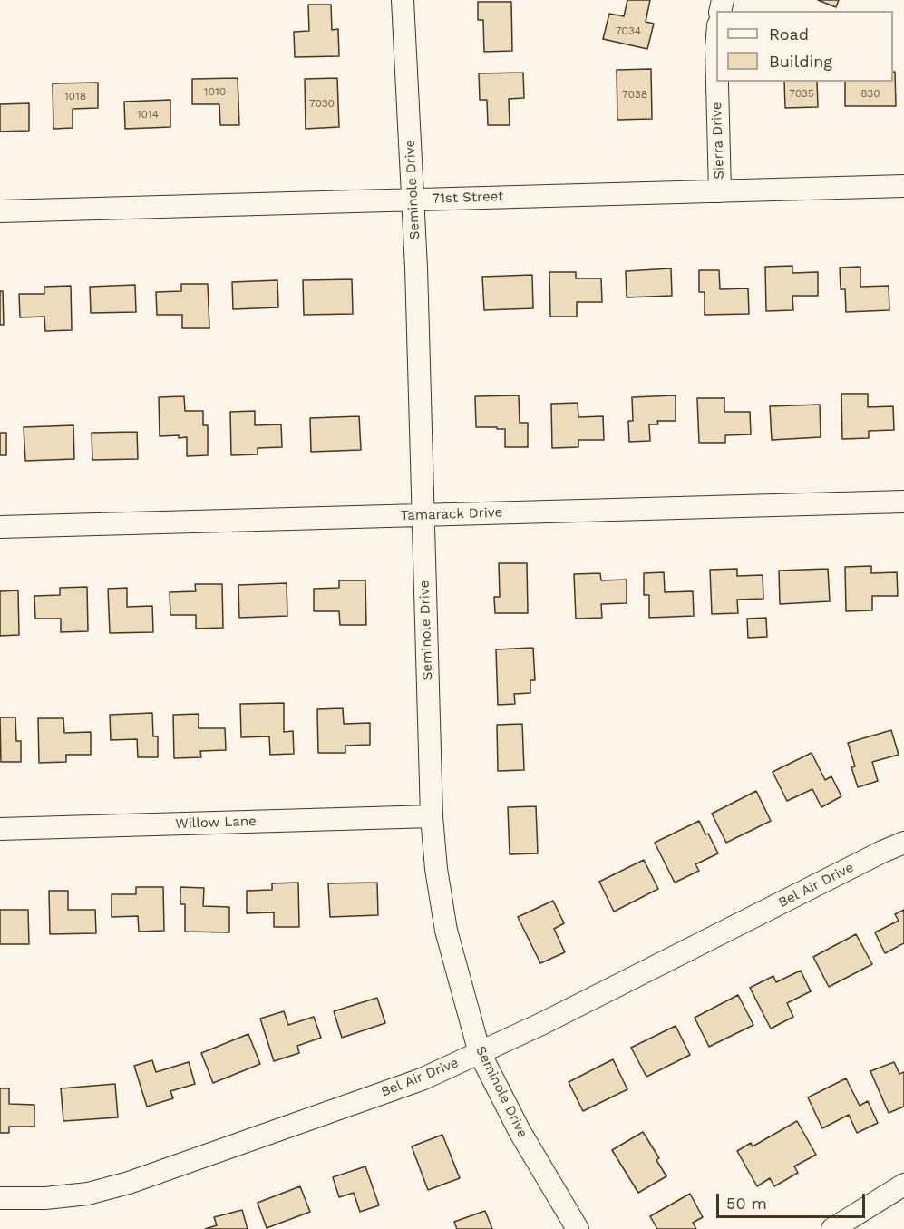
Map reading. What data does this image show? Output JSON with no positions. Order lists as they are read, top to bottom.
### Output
{
  "streets": {
    "street": [
      "Sierra Drive",
      "Seminole Drive",
      "71st Street",
      "Tamarack Drive",
      "Willow Lane",
      "Bel Air Drive"
    ]
  },
  "crossings": [
    ["Sierra Drive", "71st Street"],
    ["Seminole Drive", "71st Street"],
    ["Seminole Drive", "Tamarack Drive"],
    ["Seminole Drive", "Willow Lane"],
    ["Seminole Drive", "Bel Air Drive"]
  ],
  "house_numbers": [
    "7034",
    "1010",
    "7035",
    "830",
    "7038",
    "1018",
    "7030",
    "1014"
  ],
  "legend": ["Road", "Building"],
  "scale_bar": "50 m"
}
